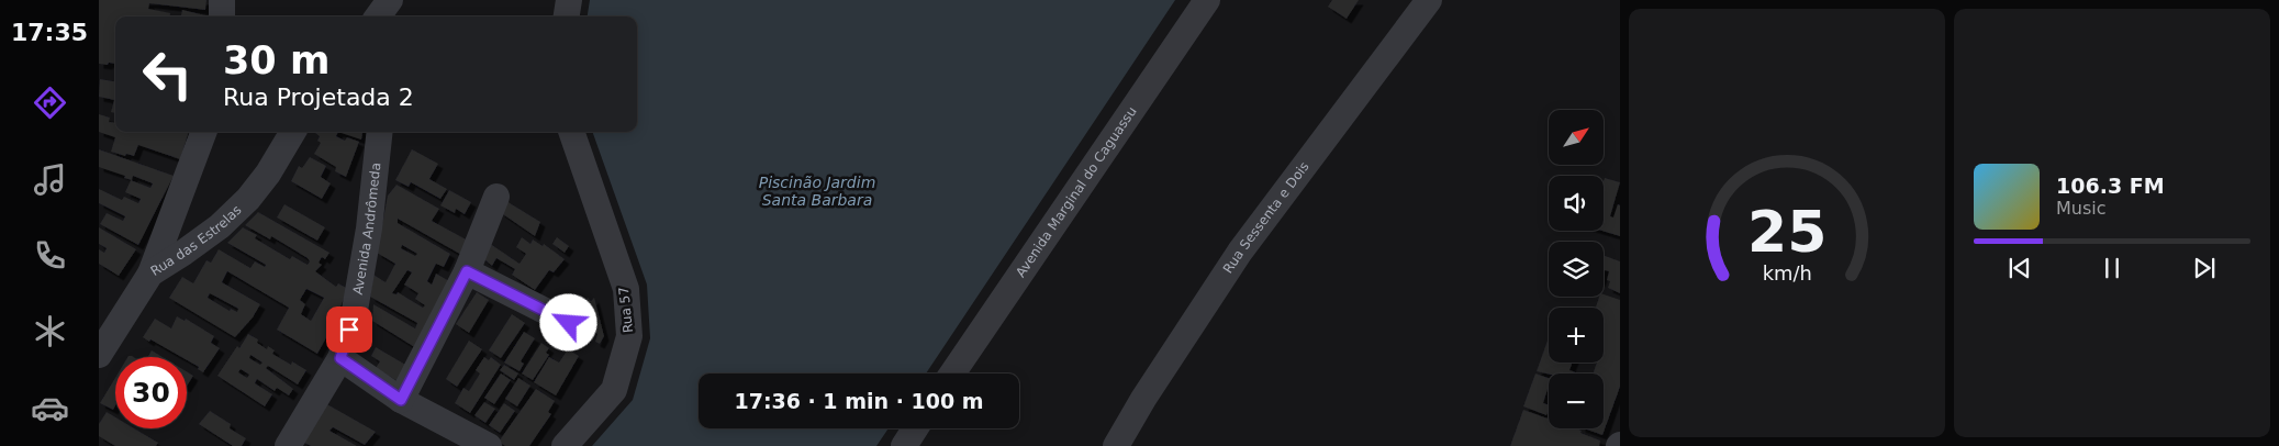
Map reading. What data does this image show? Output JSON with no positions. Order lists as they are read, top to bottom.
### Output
{
  "streets": {
    "street": [
      "Avenida Marginal do Caguassu",
      "Rua Sessenta e Dois",
      "Avenida Andrômeda",
      "Rua das Estrelas",
      "Rua 57"
    ]
  },
  "water": ["Piscinão Jardim Santa Barbara"],
  "north": "top right",
  "page": {
    "tabs": "17:35",
    "turn": ["30 m", "Rua Projetada 2"],
    "map_buttons": ["+", "−"],
    "song": ["106.3 FM", "Music"],
    "limit": "30",
    "trip": "17:36 · 1 min · 100 m",
    "gauge": ["25", "km/h"]
  }
}
